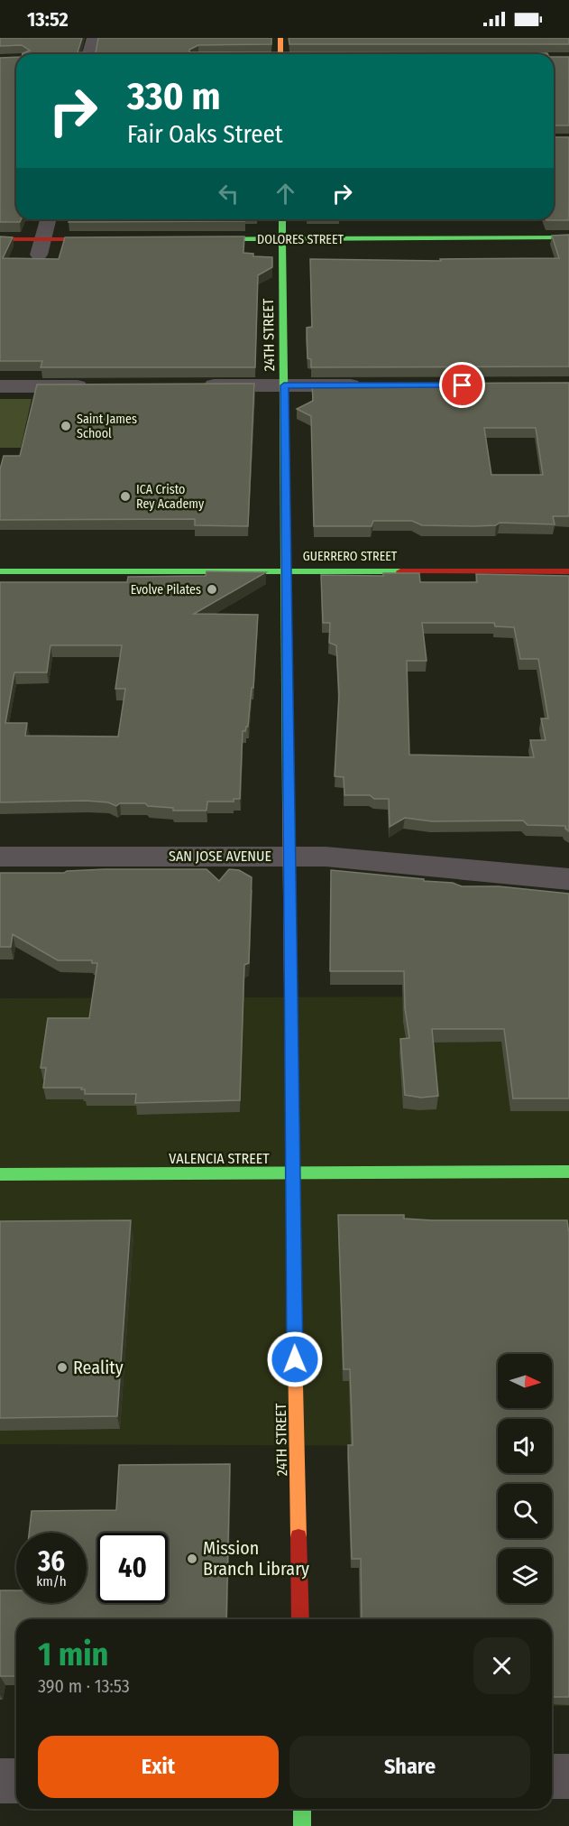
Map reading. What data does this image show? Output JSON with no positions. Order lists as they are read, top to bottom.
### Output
{
  "streets": {
    "street": [
      "DOLORES STREET",
      "24TH STREET",
      "GUERRERO STREET",
      "SAN JOSE AVENUE",
      "VALENCIA STREET"
    ]
  },
  "crossings": [
    ["DOLORES STREET", "24TH STREET"],
    ["24TH STREET", "GUERRERO STREET"],
    ["24TH STREET", "SAN JOSE AVENUE"],
    ["24TH STREET", "VALENCIA STREET"]
  ],
  "places": [
    "Saint James School",
    "ICA Cristo Rey Academy",
    "Evolve Pilates",
    "Reality",
    "Mission Branch Library"
  ],
  "north": "right",
  "page": {
    "status": "13:52",
    "turn": ["330 m", "Fair Oaks Street"],
    "speed": "36 km/h",
    "limit": "40",
    "heading": ["1 min", "390 m · 13:53"],
    "buttons": ["Exit", "Share"]
  }
}
